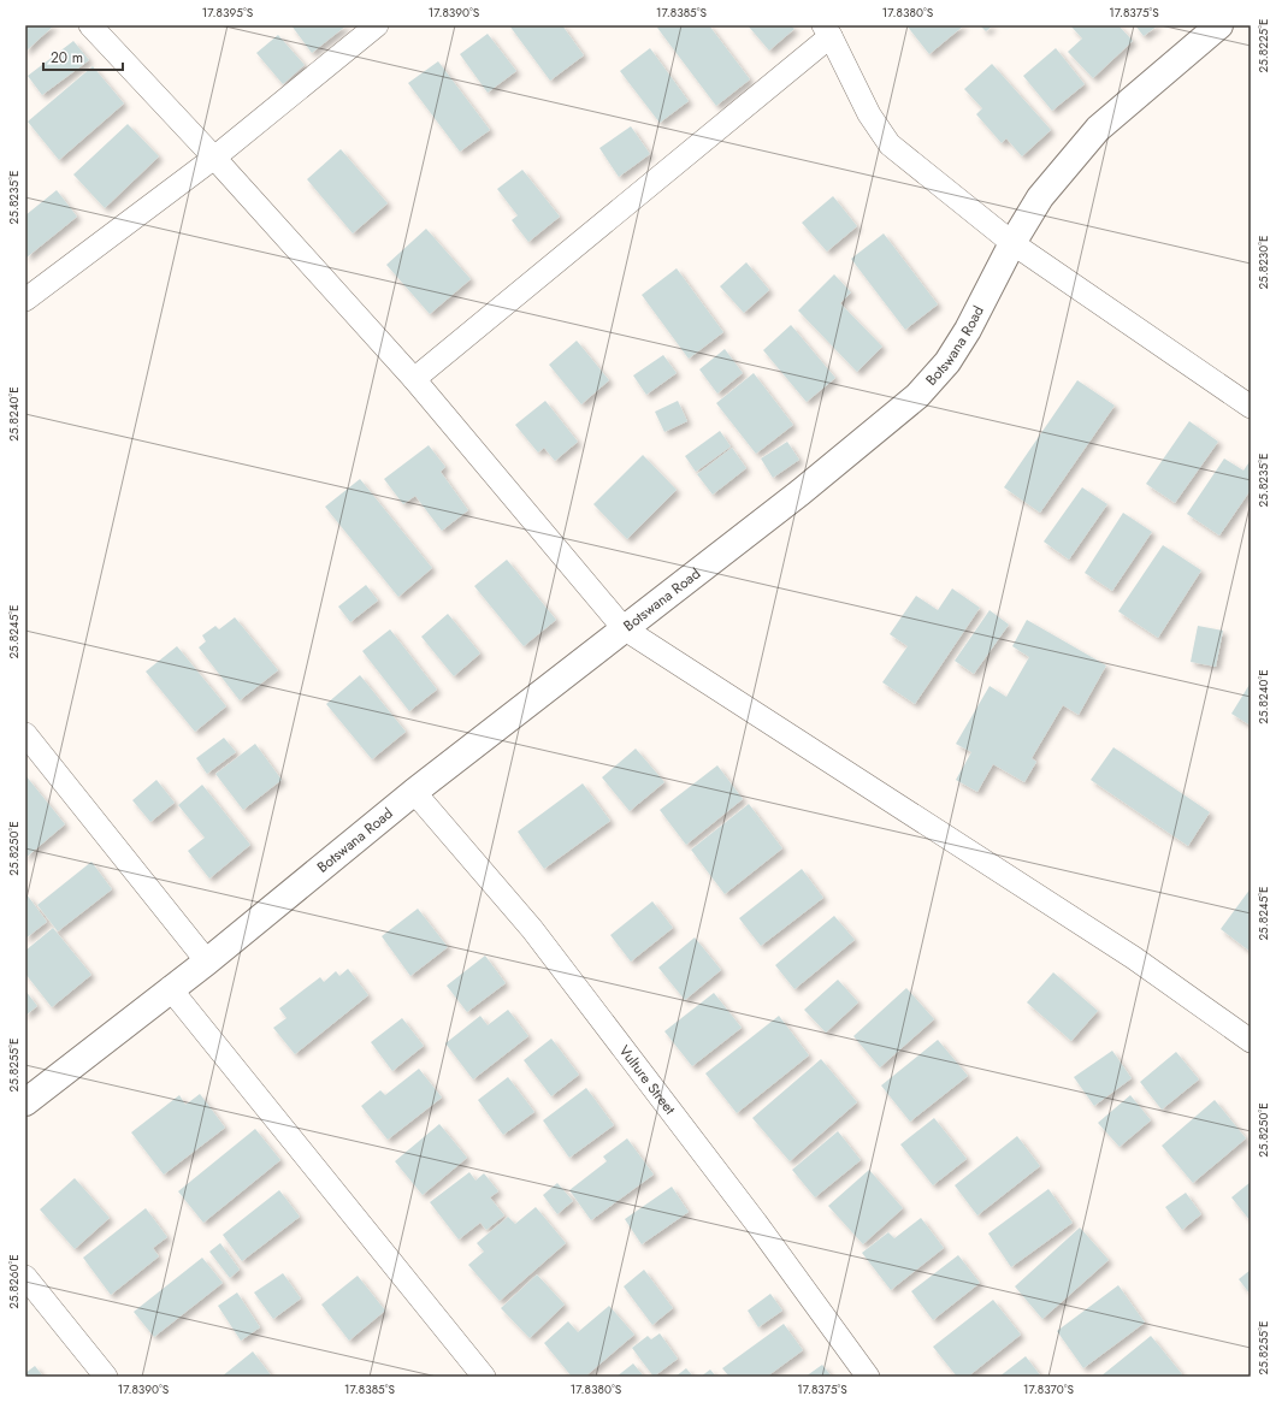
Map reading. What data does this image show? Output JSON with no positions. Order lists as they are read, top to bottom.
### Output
{
  "streets": {
    "street": ["Botswana Road", "Vulture Street"]
  },
  "crossings": [
    ["Botswana Road", "Vulture Street"]
  ],
  "scale_bar": "20 m",
  "coordinates": [
    "17.8395°S",
    "17.8390°S",
    "17.8385°S",
    "17.8380°S",
    "17.8375°S",
    "25.8225°E",
    "25.8235°E",
    "25.8230°E",
    "25.8240°E",
    "25.8245°E",
    "25.8250°E",
    "25.8255°E",
    "25.8260°E",
    "17.8370°S"
  ]
}
